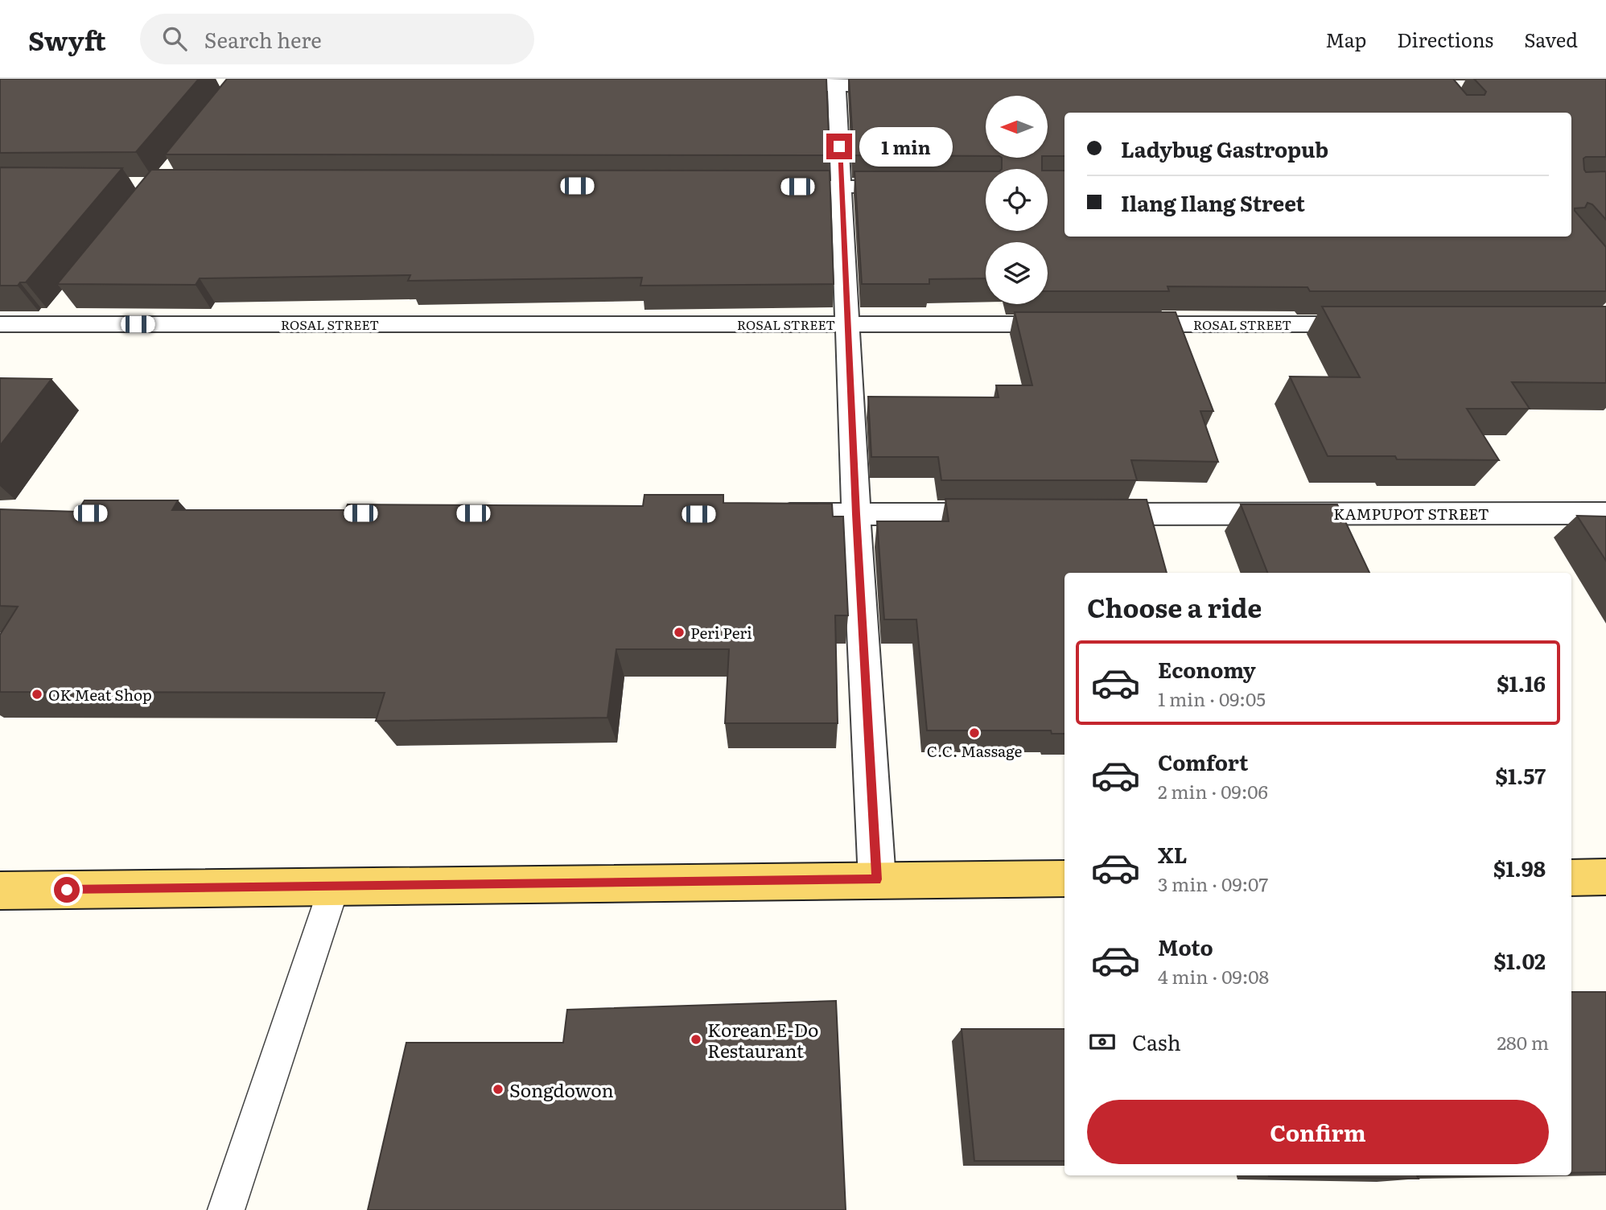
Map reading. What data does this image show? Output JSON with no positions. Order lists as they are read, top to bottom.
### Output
{
  "streets": {
    "street": ["ROSAL STREET", "KAMPUPOT STREET"]
  },
  "places": [
    "Peri Peri",
    "OK Meat Shop",
    "C.C. Massage",
    "Korean E-Do Restaurant",
    "Songdowon"
  ],
  "north": "left",
  "page": {
    "header": "Swyft",
    "search": "Search here",
    "nav": ["Map", "Directions", "Saved"],
    "banner": ["Ladybug Gastropub", "Ilang Ilang Street"],
    "bubble": "1 min",
    "heading": "Choose a ride",
    "list": [
      {
        "name": "Economy",
        "note": "1 min · 09:05",
        "value": "$1.16"
      },
      {
        "name": "Comfort",
        "note": "2 min · 09:06",
        "value": "$1.57"
      },
      {
        "name": "XL",
        "note": "3 min · 09:07",
        "value": "$1.98"
      },
      {
        "name": "Moto",
        "note": "4 min · 09:08",
        "value": "$1.02"
      }
    ],
    "pay": ["Cash", "280 m"],
    "buttons": "Confirm"
  }
}
